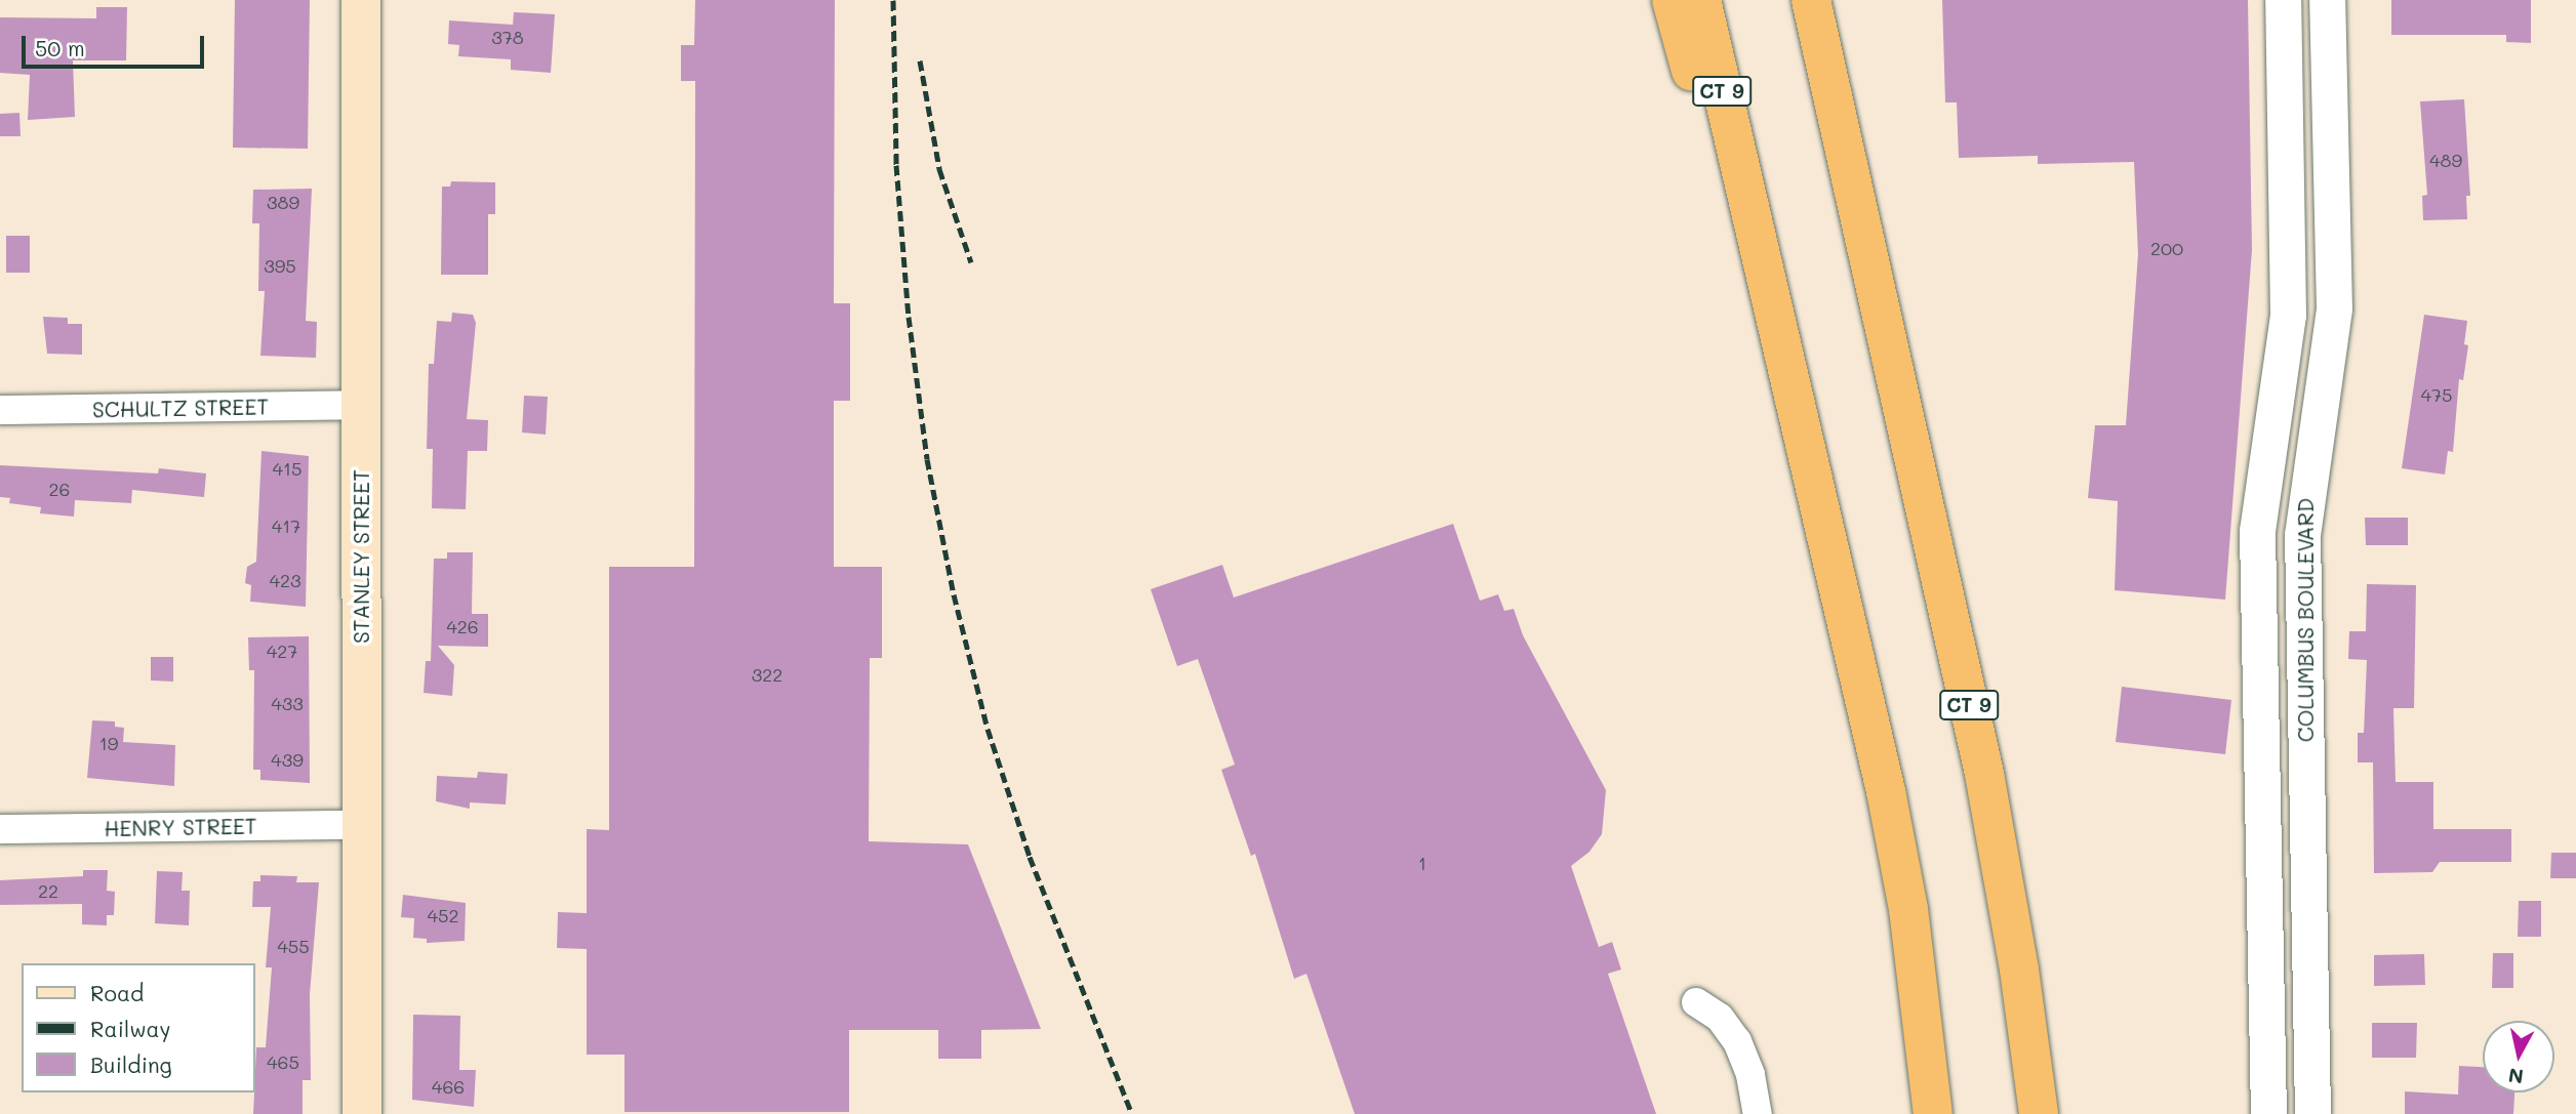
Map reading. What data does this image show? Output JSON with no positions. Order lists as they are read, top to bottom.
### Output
{
  "streets": {
    "highway": ["CT 9"],
    "main road": ["STANLEY STREET"],
    "street": ["SCHULTZ STREET", "COLUMBUS BOULEVARD", "HENRY STREET"]
  },
  "crossings": [
    ["SCHULTZ STREET", "STANLEY STREET"],
    ["STANLEY STREET", "HENRY STREET"]
  ],
  "house_numbers": [
    "378",
    "489",
    "389",
    "200",
    "395",
    "475",
    "415",
    "26",
    "417",
    "423",
    "426",
    "427",
    "322",
    "433",
    "19",
    "439",
    "1",
    "22",
    "452",
    "455",
    "465",
    "466"
  ],
  "legend": ["Road", "Railway", "Building"],
  "scale_bar": "50 m",
  "north": "bottom"
}
